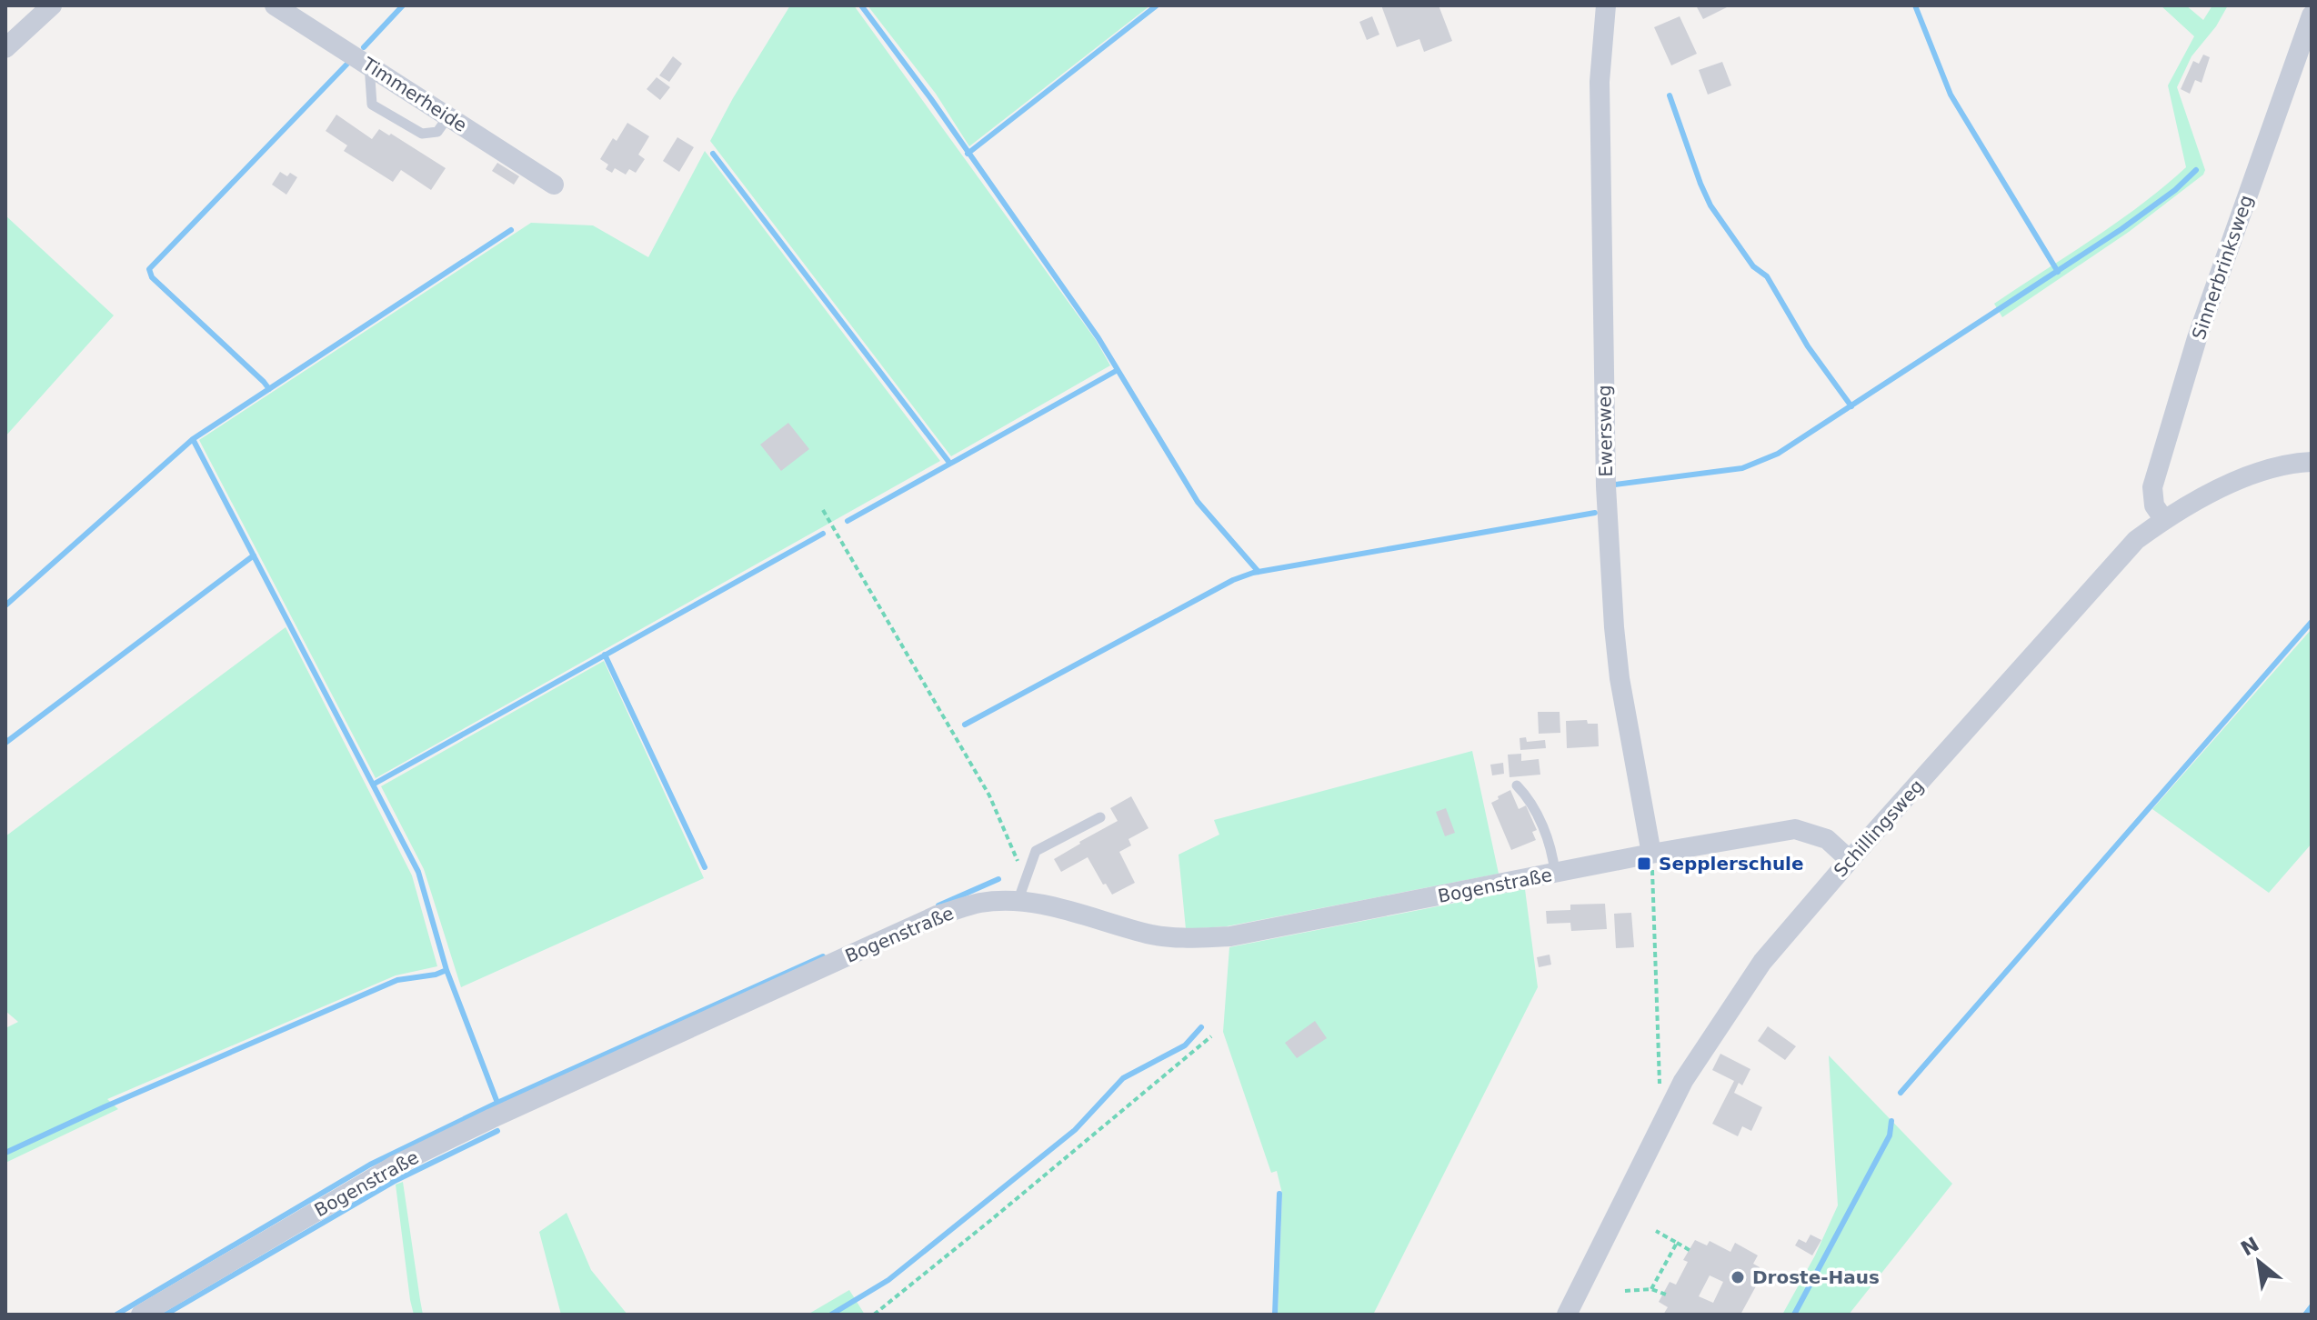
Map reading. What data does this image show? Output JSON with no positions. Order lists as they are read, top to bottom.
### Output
{
  "streets": {
    "street": [
      "Timmerheide",
      "Sinnerbrinksweg",
      "Ewersweg",
      "Schillingsweg",
      "Bogenstraße"
    ]
  },
  "crossings": [
    ["Sinnerbrinksweg", "Schillingsweg"],
    ["Ewersweg", "Bogenstraße"],
    ["Schillingsweg", "Bogenstraße"]
  ],
  "places": {
    "transit": ["Sepplerschule"],
    "other": ["Droste-Haus"]
  },
  "north": "top left"
}
